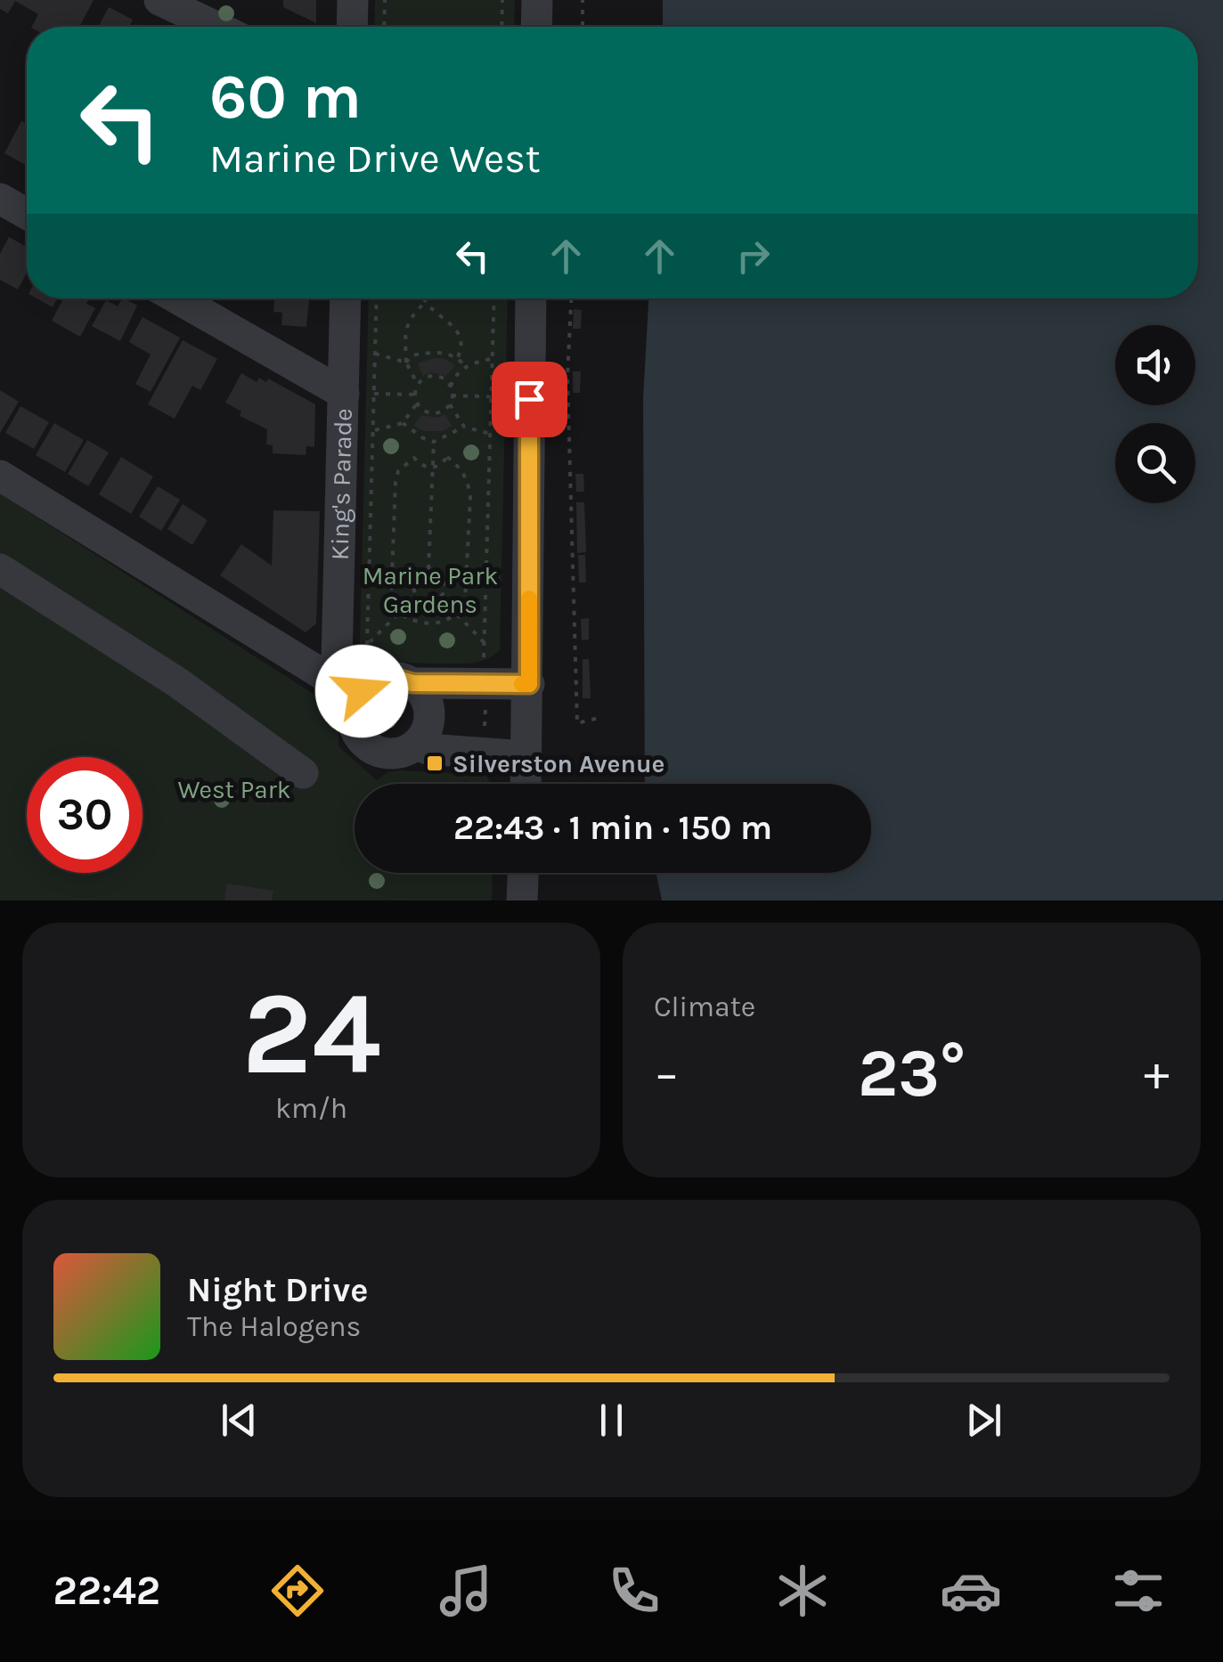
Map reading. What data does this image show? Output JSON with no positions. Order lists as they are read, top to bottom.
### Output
{
  "streets": {
    "street": ["King's Parade"]
  },
  "parks": ["Marine Park Gardens", "West Park"],
  "places": {
    "transit": ["Silverston Avenue"]
  },
  "page": {
    "turn": ["60 m", "Marine Drive West"],
    "limit": "30",
    "trip": "22:43 · 1 min · 150 m",
    "tile": [
      ["24", "km/h"],
      "Climate"
    ],
    "heat": ["−", "23°", "+"],
    "song": ["Night Drive", "The Halogens"],
    "tabs": "22:42"
  }
}
